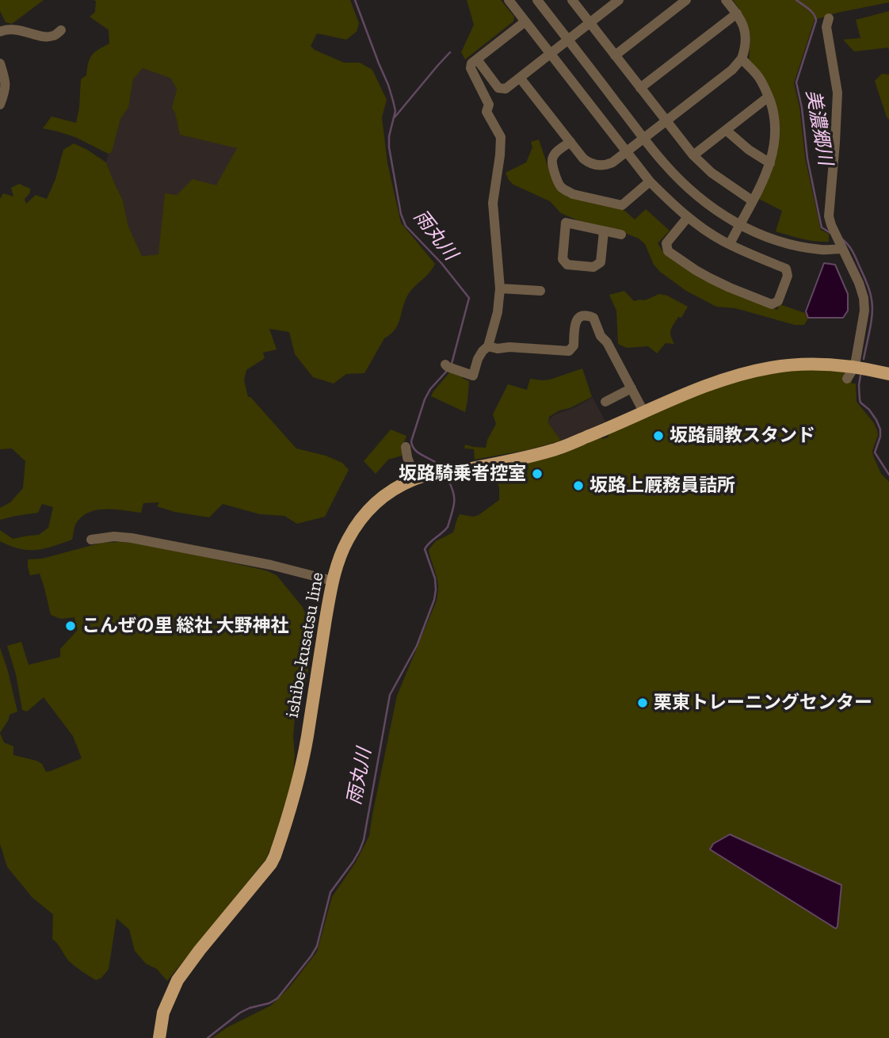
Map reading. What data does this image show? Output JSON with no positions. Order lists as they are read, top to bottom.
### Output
{
  "streets": {
    "main road": ["ishibe-kusatsu line"]
  },
  "water": ["美濃郷川", "雨丸川"],
  "places": [
    "坂路調教スタンド",
    "坂路騎乗者控室",
    "坂路上厩務員詰所",
    "こんぜの里 総社 大野神社",
    "栗東トレーニングセンター"
  ]
}
